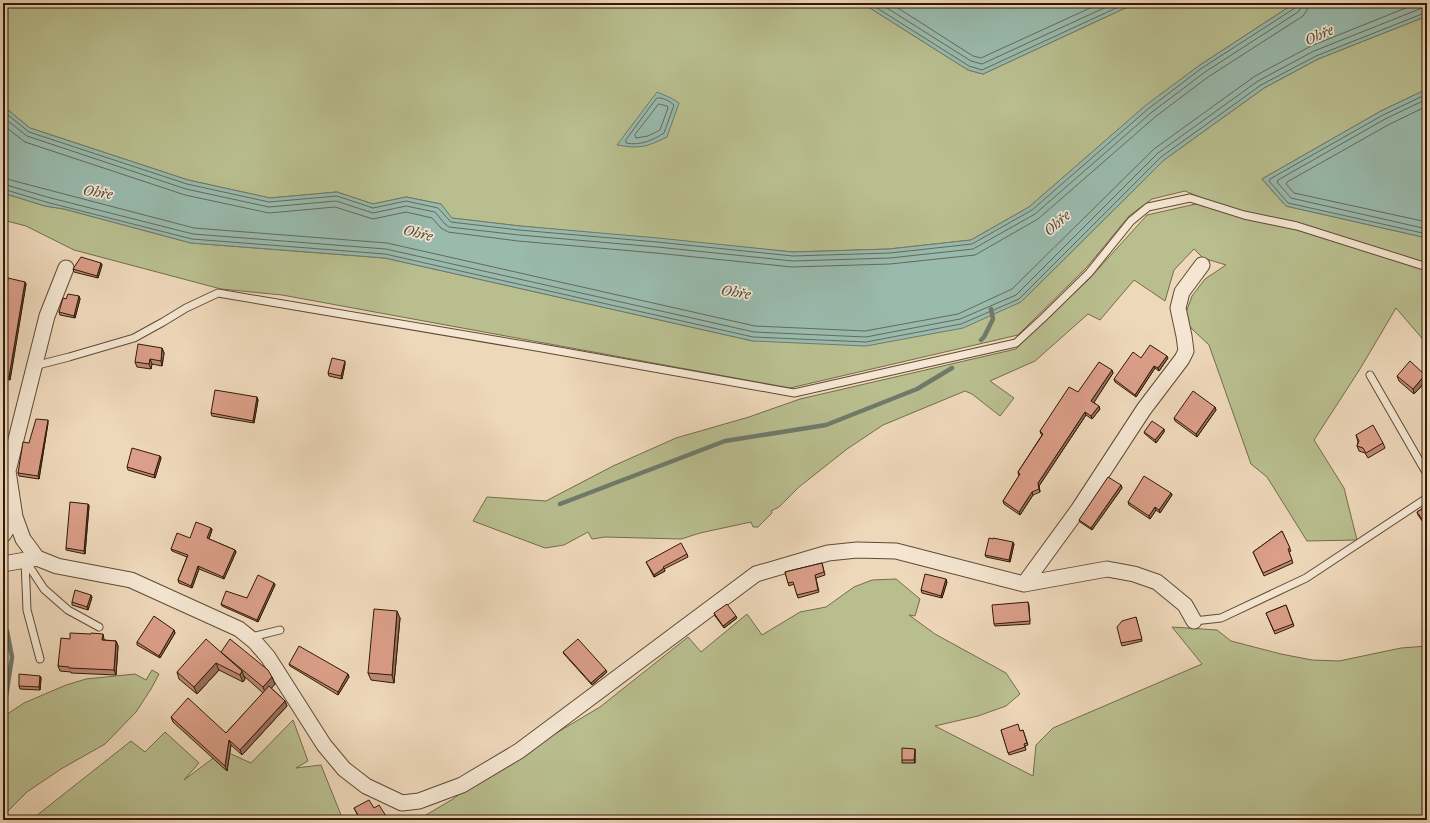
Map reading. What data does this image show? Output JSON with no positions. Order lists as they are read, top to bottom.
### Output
{
  "water": ["Ohře"]
}
